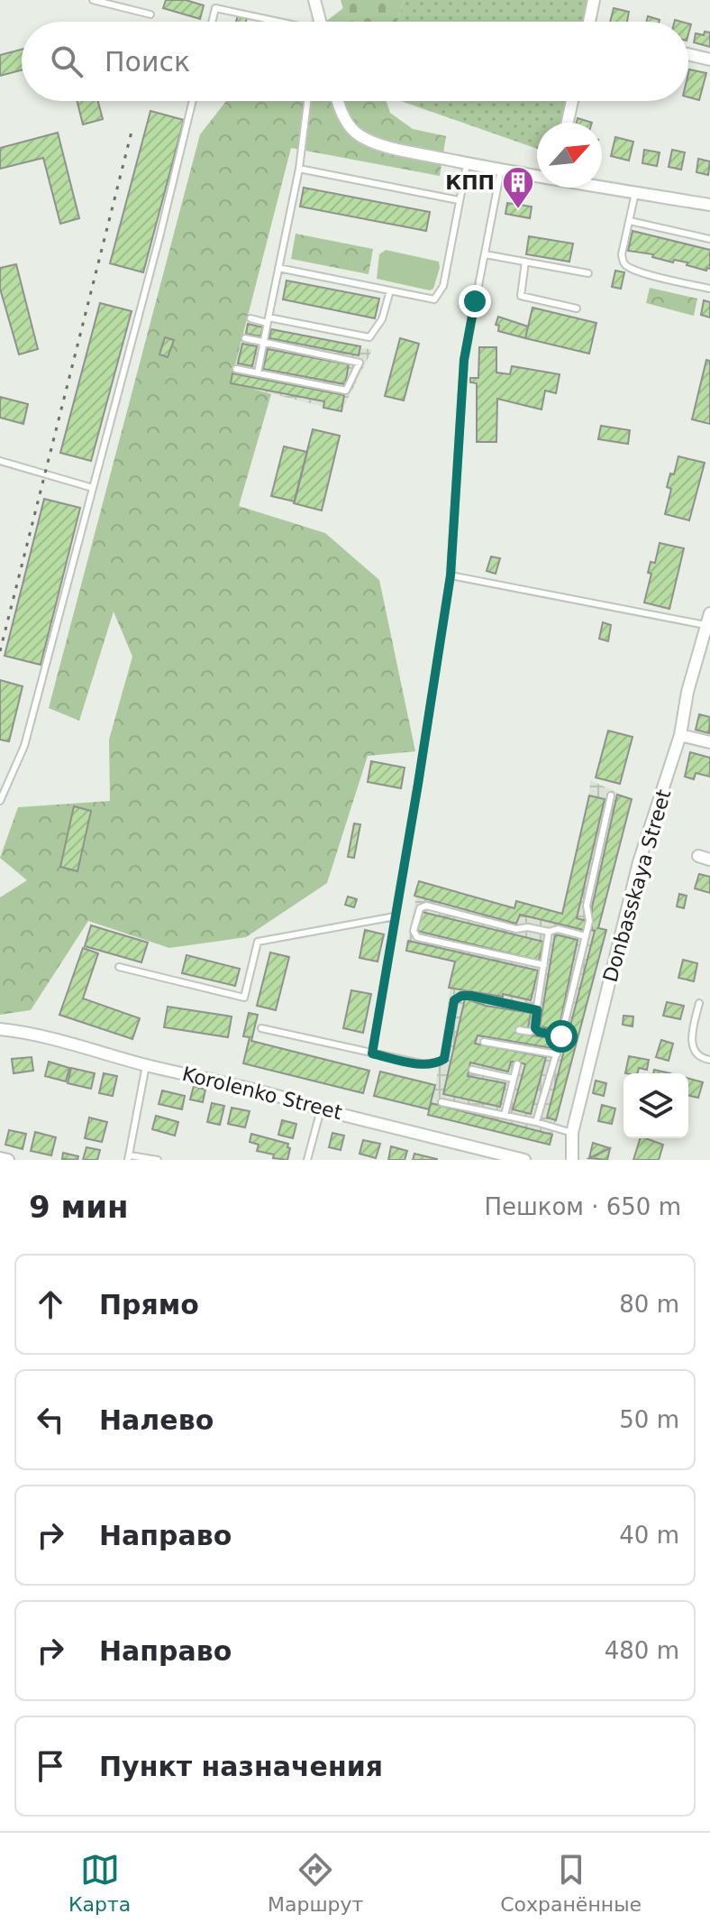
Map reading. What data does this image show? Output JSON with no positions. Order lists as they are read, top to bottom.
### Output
{
  "streets": {
    "street": ["Donbasskaya Street", "Korolenko Street"]
  },
  "places": {
    "building": ["КПП"]
  },
  "north": "top right",
  "page": {
    "search": "Поиск",
    "heading": ["9 мин", "Пешком · 650 m"],
    "list": [
      ["Прямо", "80 m"],
      ["Налево", "50 m"],
      ["Направо", "40 m"],
      ["Направо", "480 m"],
      "Пункт назначения"
    ],
    "nav": ["Карта", "Маршрут", "Сохранённые"]
  }
}
